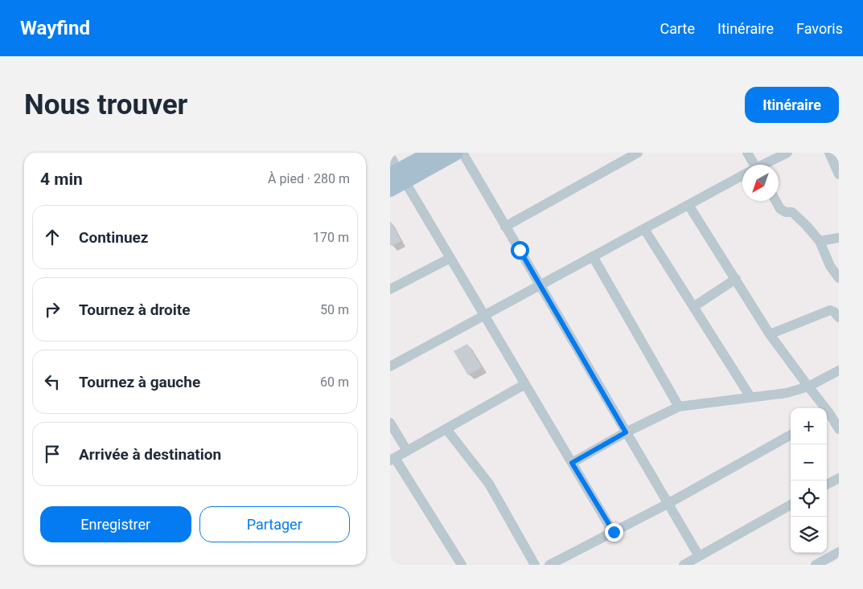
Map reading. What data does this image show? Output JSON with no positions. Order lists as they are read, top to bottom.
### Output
{
  "north": "bottom left",
  "page": {
    "header": "Wayfind",
    "nav": ["Carte", "Itinéraire", "Favoris"],
    "buttons": [
      "Itinéraire",
      ["Enregistrer", "Partager"]
    ],
    "title": "Nous trouver",
    "heading": ["4 min", "À pied · 280 m"],
    "list": [
      ["Continuez", "170 m"],
      ["Tournez à droite", "50 m"],
      ["Tournez à gauche", "60 m"],
      "Arrivée à destination"
    ],
    "map_buttons": ["+", "−"]
  }
}
